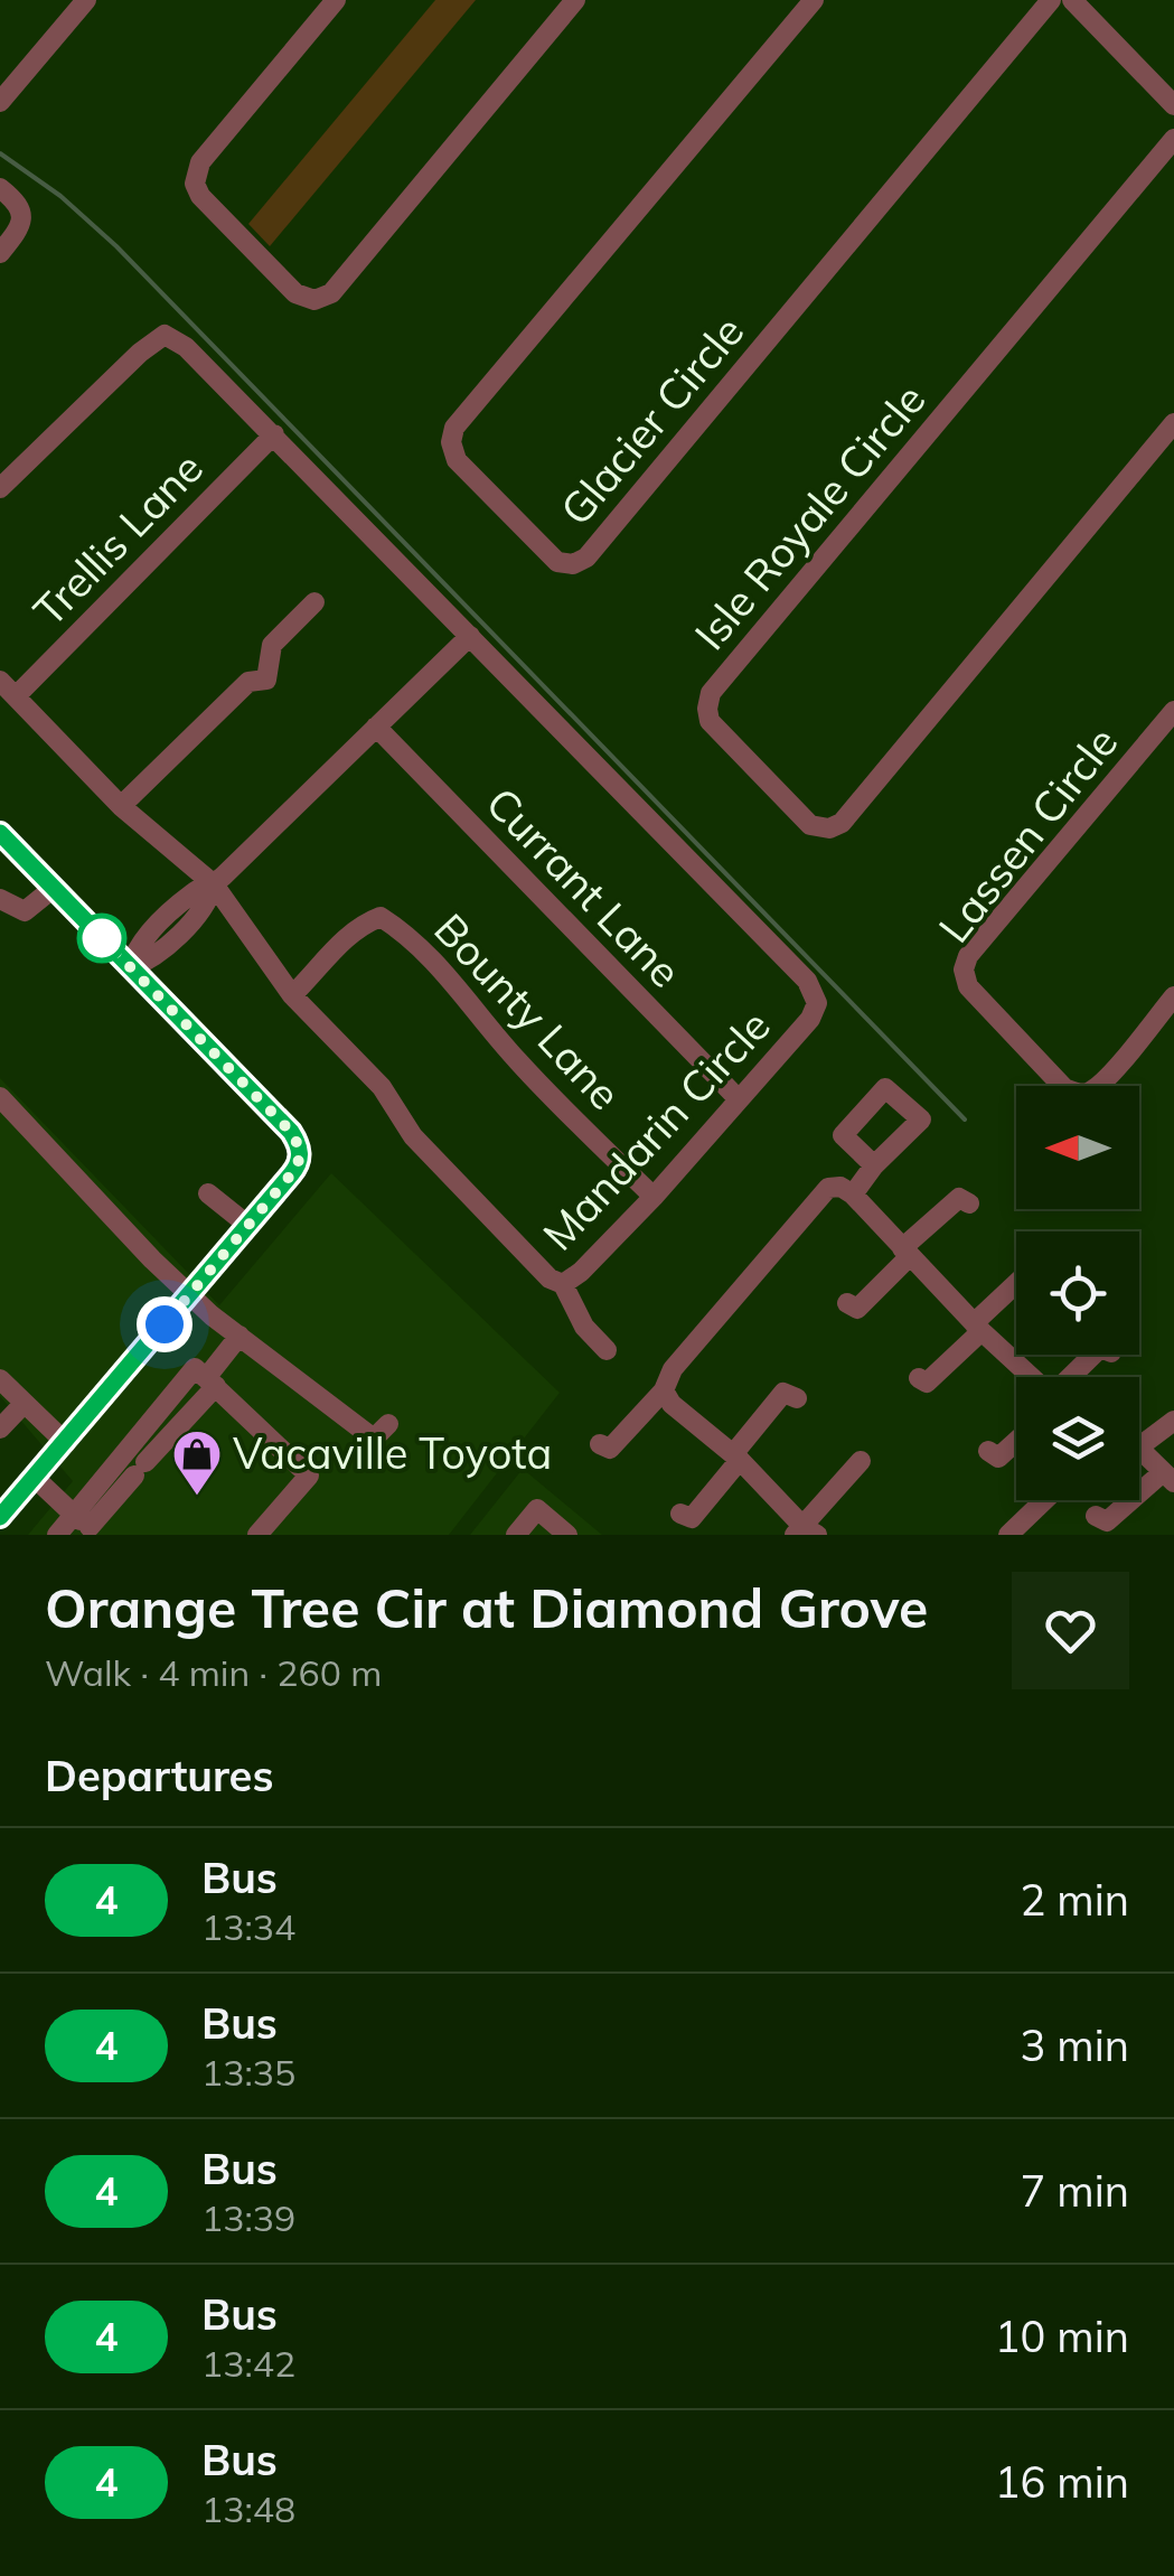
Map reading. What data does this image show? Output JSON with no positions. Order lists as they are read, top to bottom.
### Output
{
  "streets": {
    "street": [
      "Glacier Circle",
      "Isle Royale Circle",
      "Trellis Lane",
      "Lassen Circle",
      "Currant Lane",
      "Bounty Lane",
      "Mandarin Circle"
    ]
  },
  "crossings": [
    ["Trellis Lane", "Mandarin Circle"],
    ["Currant Lane", "Mandarin Circle"],
    ["Bounty Lane", "Mandarin Circle"]
  ],
  "places": {
    "shop": ["Vacaville Toyota"]
  },
  "lines": ["bus line 4"],
  "north": "left",
  "page": {
    "heading": [
      ["Orange Tree Cir at Diamond Grove", "Walk · 4 min · 260 m"],
      "Departures"
    ],
    "list": [
      {
        "mark": "4",
        "name": "Bus",
        "note": "13:34",
        "value": "2 min"
      },
      {
        "mark": "4",
        "name": "Bus",
        "note": "13:35",
        "value": "3 min"
      },
      {
        "mark": "4",
        "name": "Bus",
        "note": "13:39",
        "value": "7 min"
      },
      {
        "mark": "4",
        "name": "Bus",
        "note": "13:42",
        "value": "10 min"
      },
      {
        "mark": "4",
        "name": "Bus",
        "note": "13:48",
        "value": "16 min"
      }
    ]
  }
}
